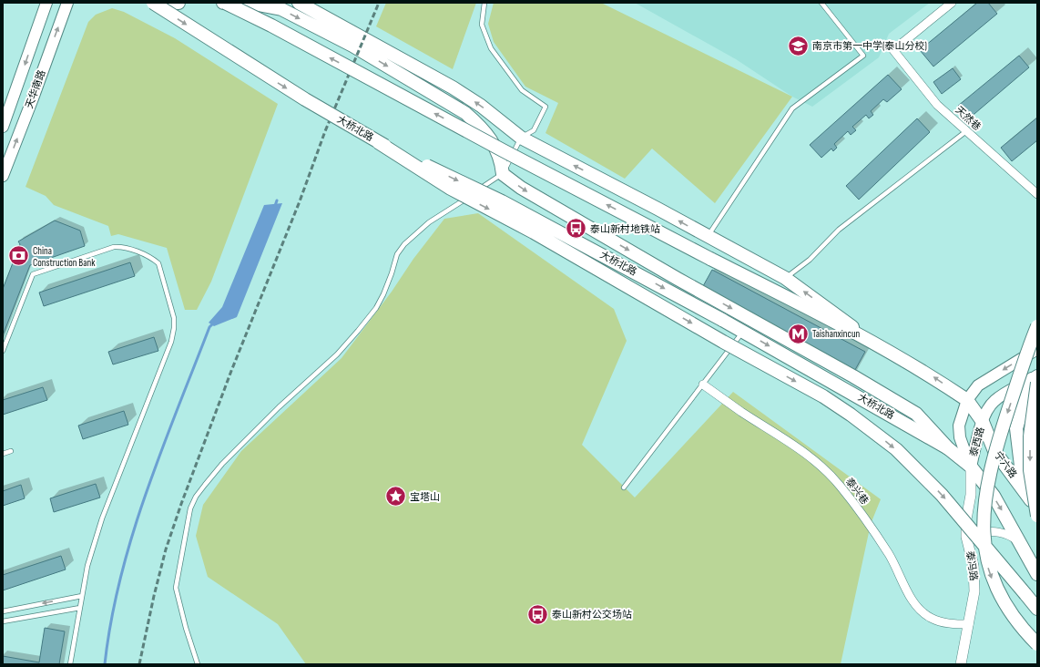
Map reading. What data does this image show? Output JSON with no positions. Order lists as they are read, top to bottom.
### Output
{
  "streets": {
    "main road": [
      "天华南路",
      "大桥北路",
      "泰西路",
      "宁六路"
    ],
    "street": ["天然巷", "泰兴巷", "泰冯路"]
  },
  "crossings": [
    ["大桥北路", "泰西路"],
    ["大桥北路", "泰冯路"],
    ["泰西路", "宁六路"],
    ["泰西路", "泰冯路"],
    ["泰兴巷", "泰冯路"]
  ],
  "places": {
    "school or university": ["南京市第一中学(泰山分校)"],
    "bus stop": ["泰山新村地铁站", "泰山新村公交场站"],
    "bank": ["China Construction Bank"],
    "metro station": ["Taishanxincun"],
    "place": ["宝塔山"]
  }
}
